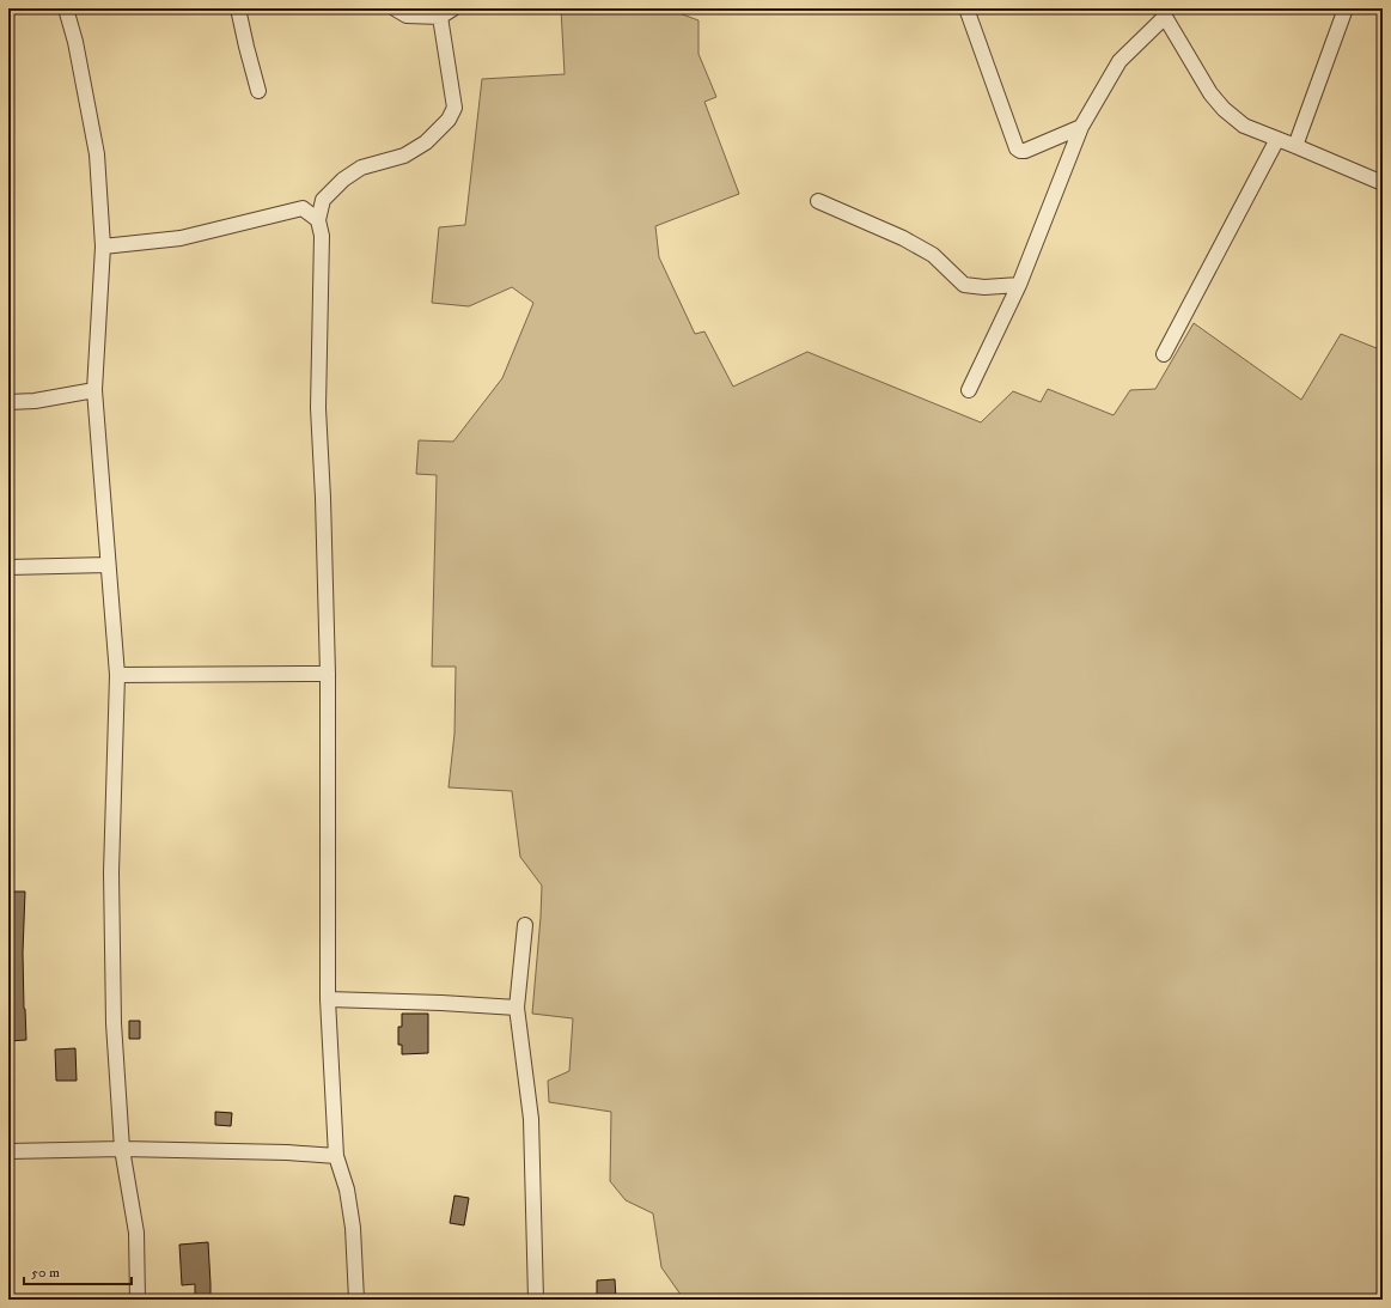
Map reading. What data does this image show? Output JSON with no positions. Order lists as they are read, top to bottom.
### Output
{
  "scale_bar": "50 m"
}
